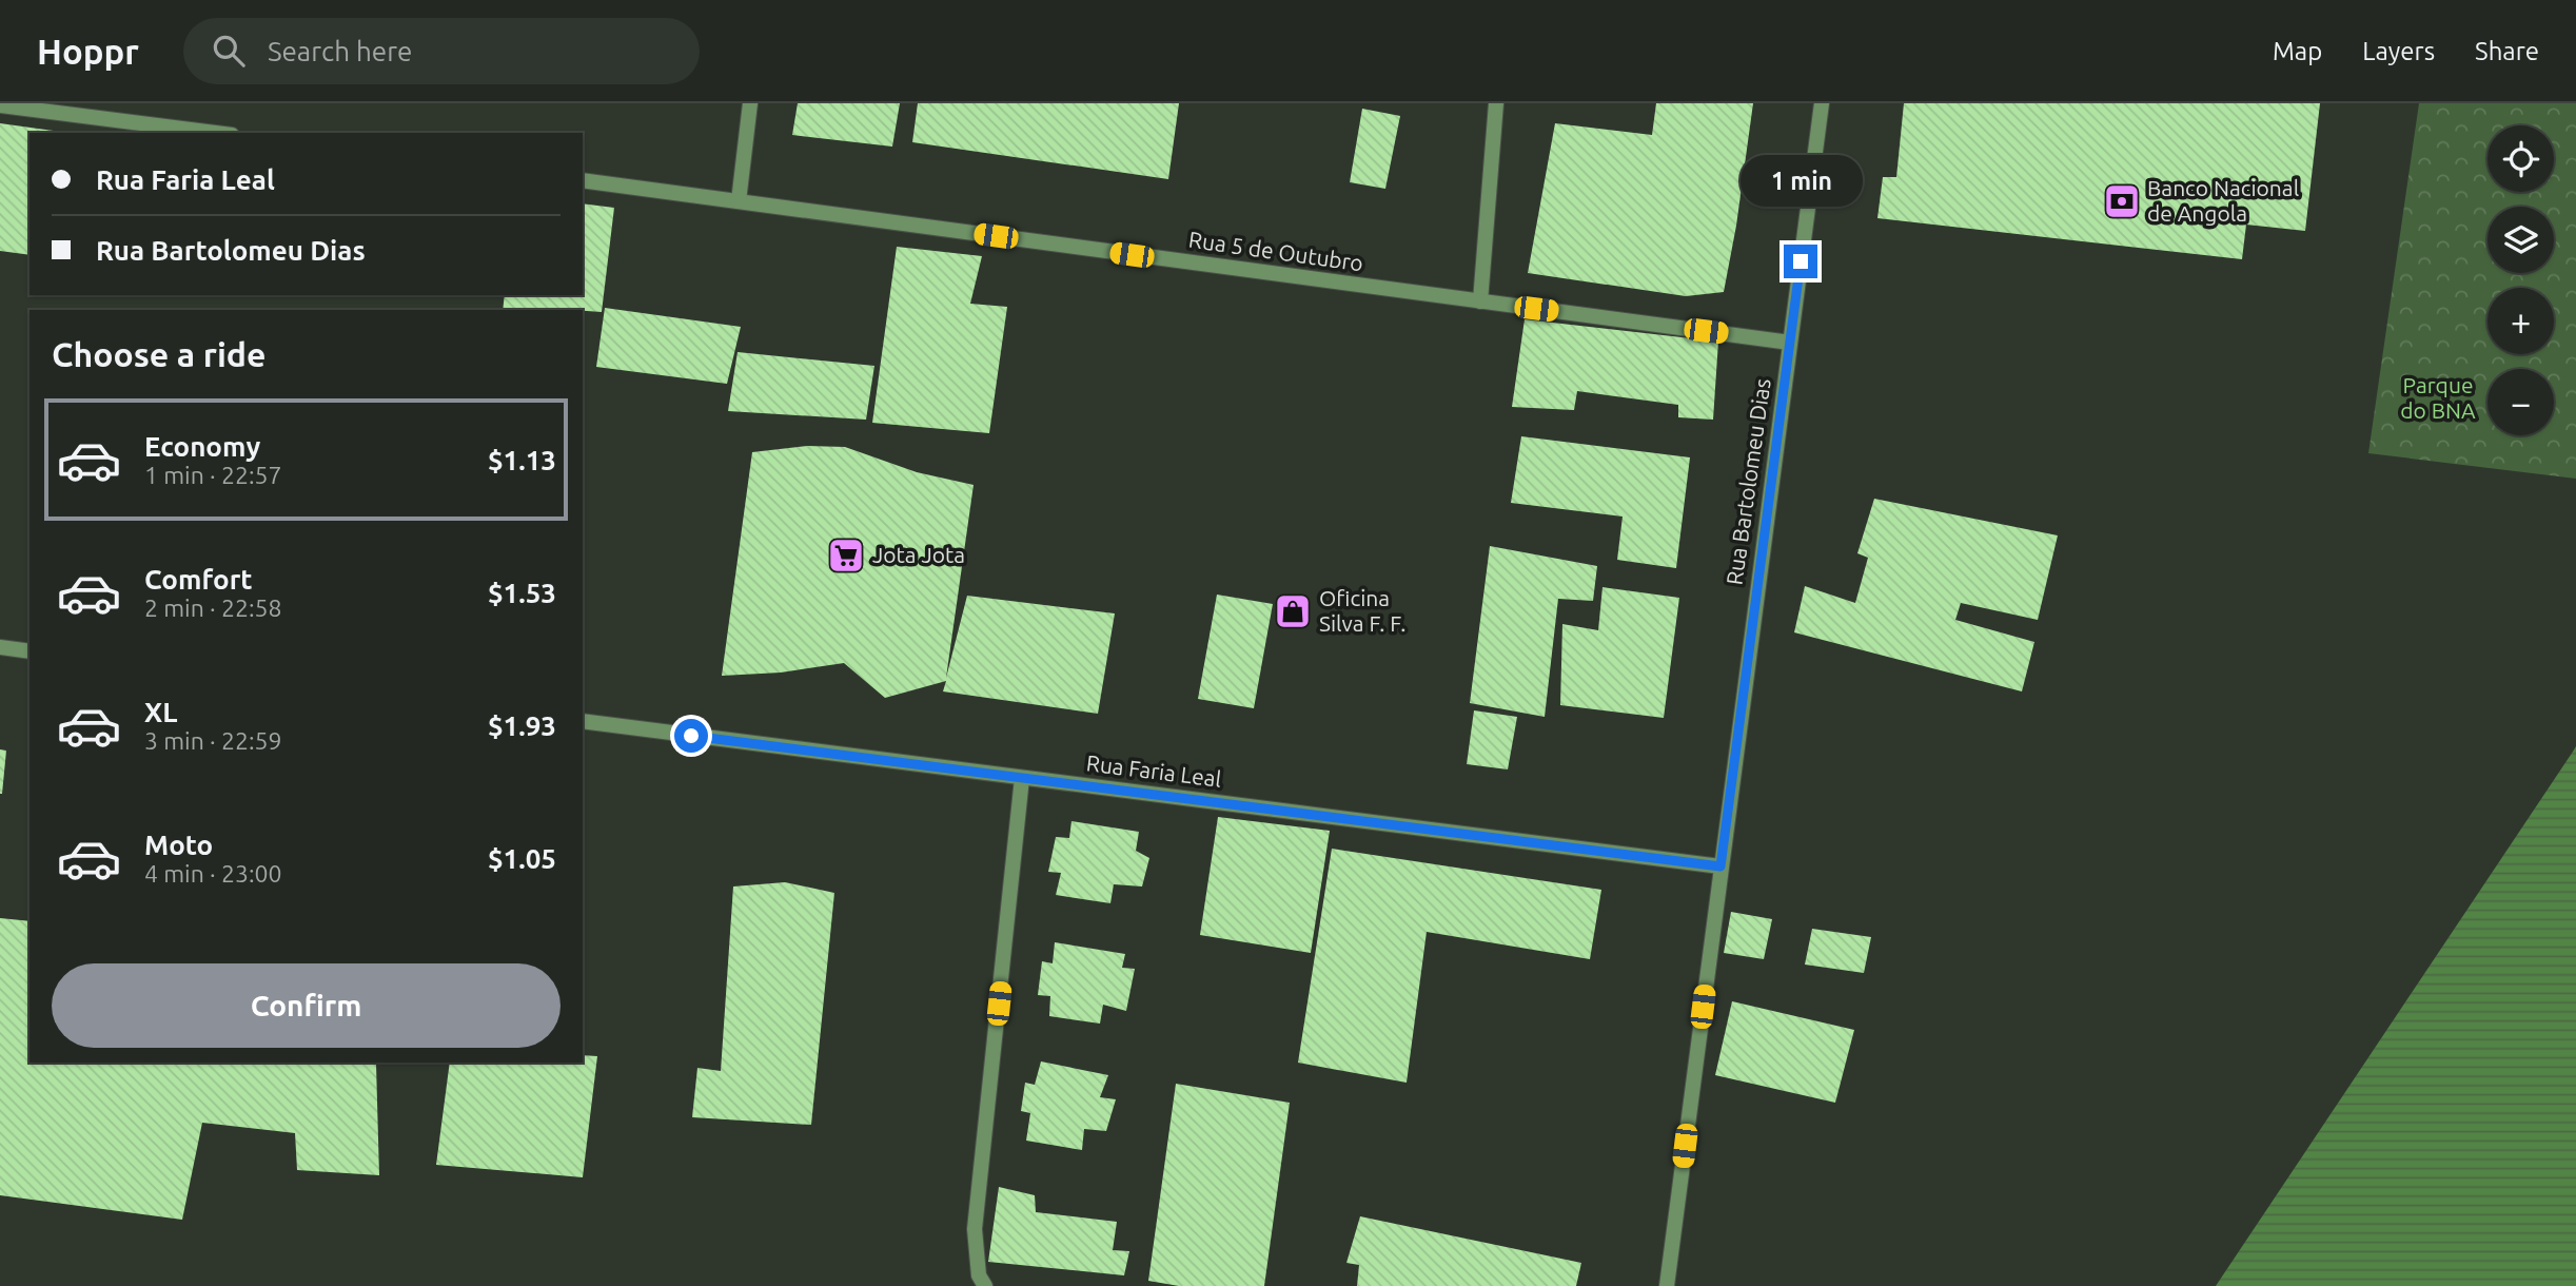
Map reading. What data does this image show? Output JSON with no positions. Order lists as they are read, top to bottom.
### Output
{
  "streets": {
    "street": ["Rua 5 de Outubro", "Rua Bartolomeu Dias", "Rua Faria Leal"]
  },
  "crossings": [
    ["Rua 5 de Outubro", "Rua Bartolomeu Dias"],
    ["Rua Bartolomeu Dias", "Rua Faria Leal"]
  ],
  "parks": ["Parque do BNA"],
  "places": {
    "bank": ["Banco Nacional de Angola"],
    "supermarket": ["Jota Jota"],
    "shop": ["Oficina Silva F. F."]
  },
  "page": {
    "header": "Hoppr",
    "search": "Search here",
    "nav": ["Map", "Layers", "Share"],
    "map_buttons": ["+", "−"],
    "banner": ["Rua Faria Leal", "Rua Bartolomeu Dias"],
    "bubble": "1 min",
    "heading": "Choose a ride",
    "list": [
      {
        "name": "Economy",
        "note": "1 min · 22:57",
        "value": "$1.13"
      },
      {
        "name": "Comfort",
        "note": "2 min · 22:58",
        "value": "$1.53"
      },
      {
        "name": "XL",
        "note": "3 min · 22:59",
        "value": "$1.93"
      },
      {
        "name": "Moto",
        "note": "4 min · 23:00",
        "value": "$1.05"
      }
    ],
    "buttons": "Confirm"
  }
}
